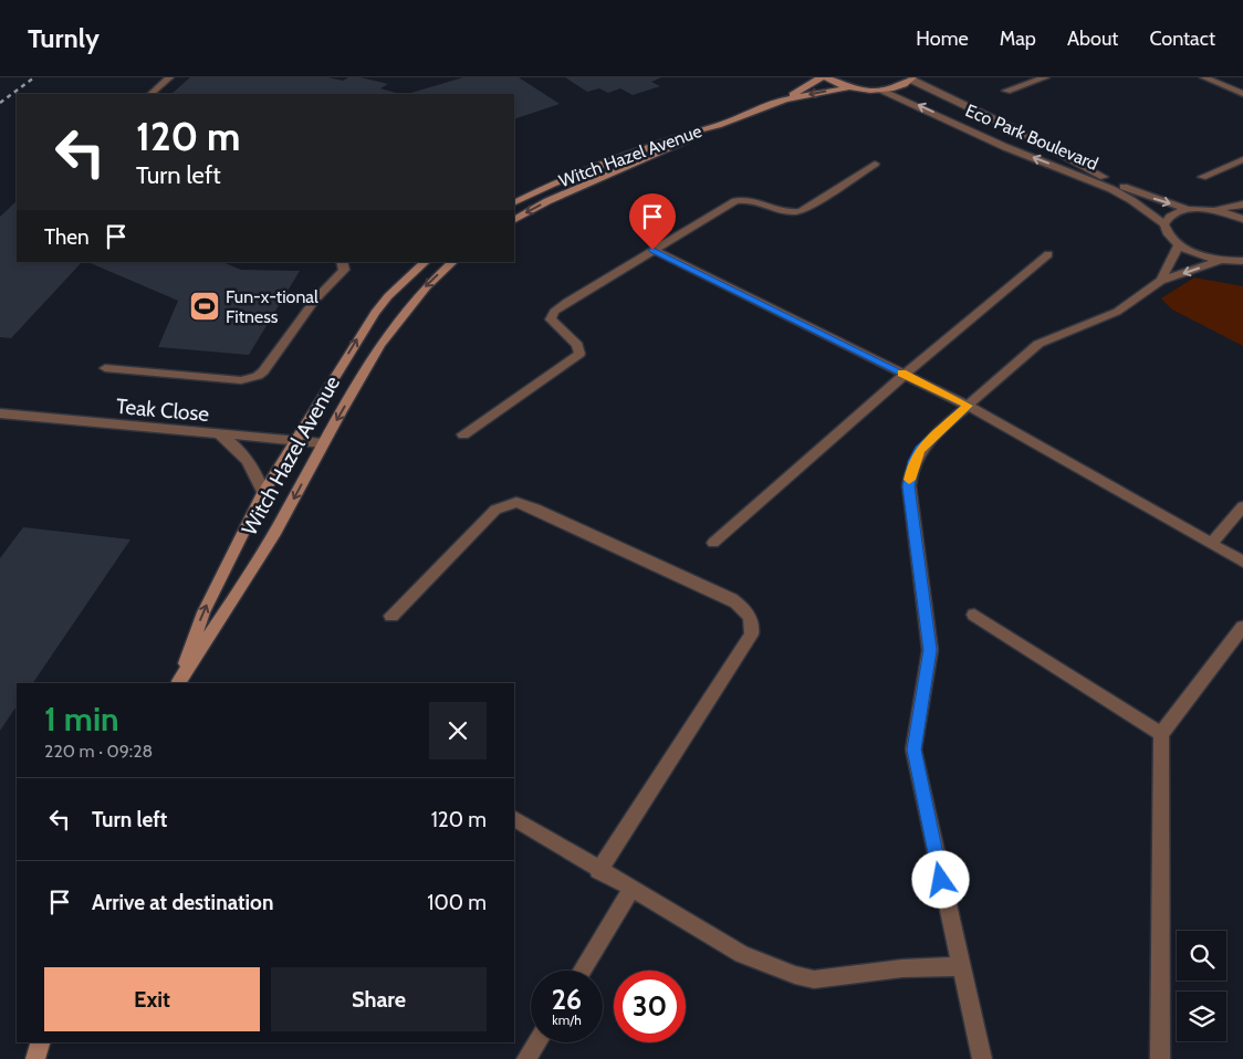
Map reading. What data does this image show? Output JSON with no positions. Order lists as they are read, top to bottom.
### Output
{
  "streets": {
    "street": ["Eco Park Boulevard", "Witch Hazel Avenue", "Teak Close"]
  },
  "crossings": [
    ["Witch Hazel Avenue", "Teak Close"]
  ],
  "places": {
    "sports": ["Fun-x-tional Fitness"]
  },
  "page": {
    "header": "Turnly",
    "nav": [
      "Home",
      "Map",
      "About",
      "Contact"
    ],
    "turn": ["120 m", "Turn left"],
    "then": "Then",
    "heading": ["1 min", "220 m · 09:28"],
    "list": [
      {
        "name": "Turn left",
        "value": "120 m"
      },
      {
        "name": "Arrive at destination",
        "value": "100 m"
      }
    ],
    "buttons": ["Exit", "Share"],
    "speed": "26 km/h",
    "limit": "30"
  }
}
